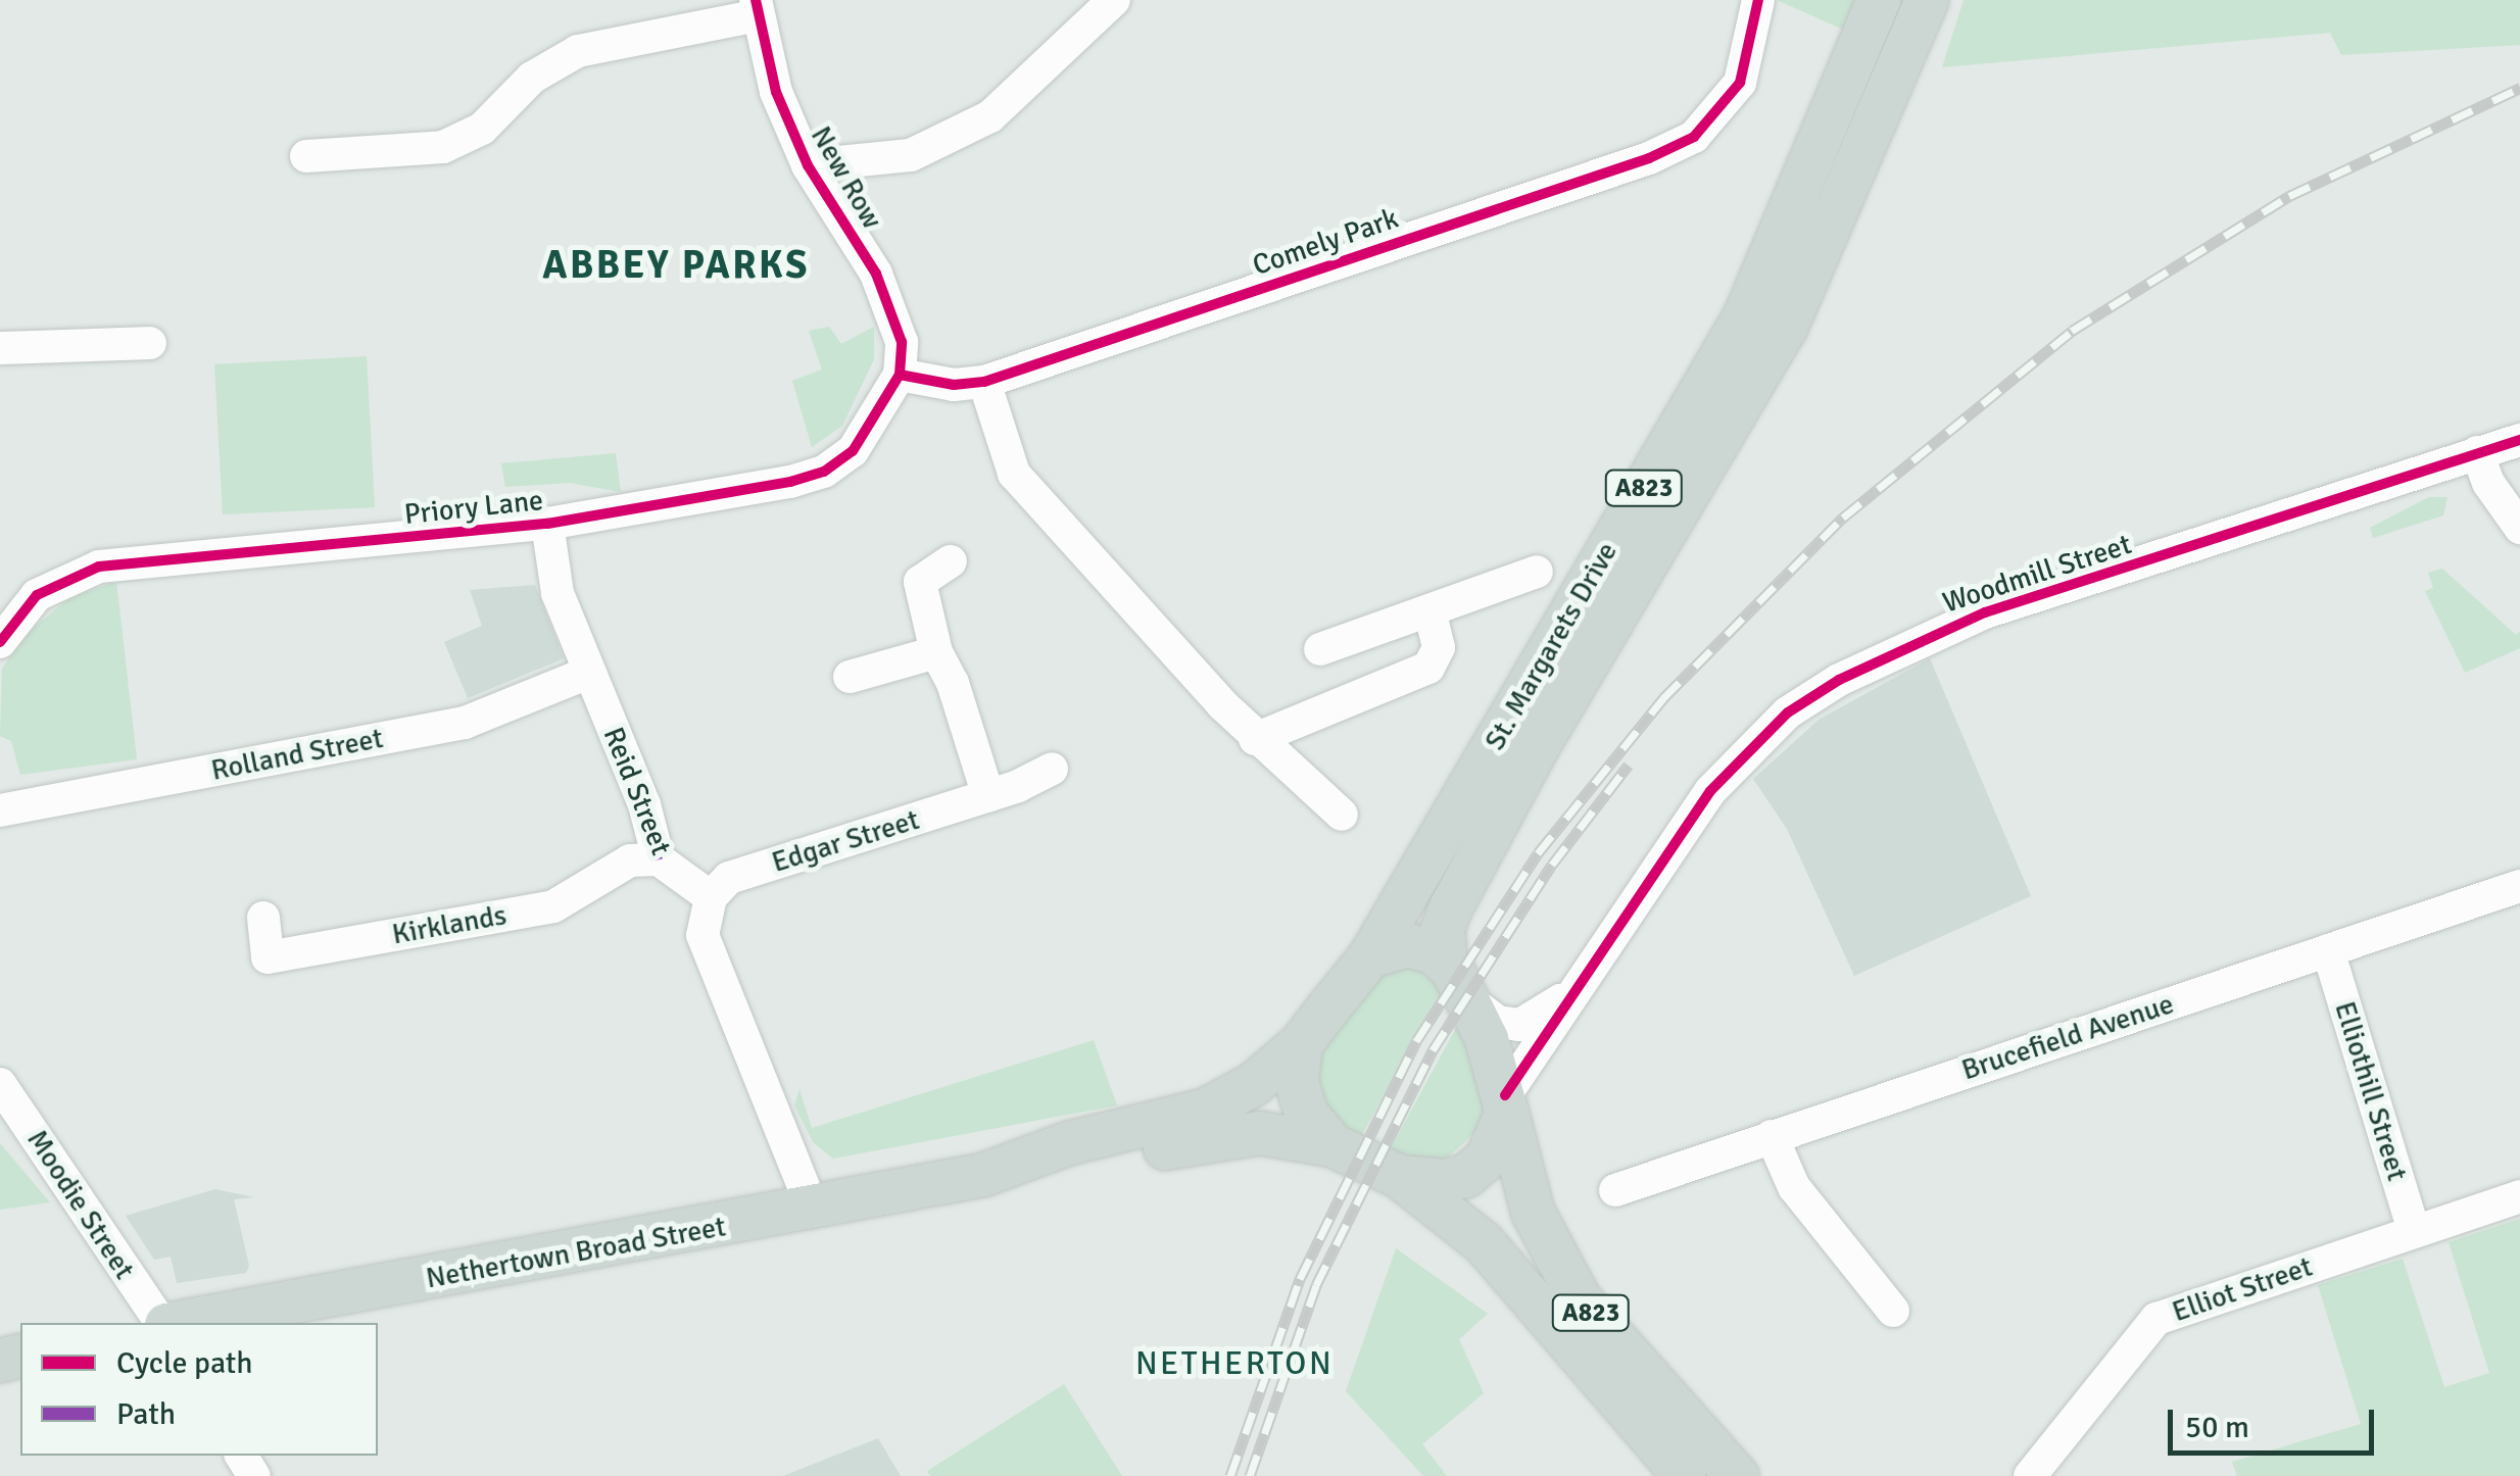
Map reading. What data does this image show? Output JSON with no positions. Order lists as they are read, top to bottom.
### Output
{
  "streets": {
    "main road": ["A823", "St. Margarets Drive", "Nethertown Broad Street"],
    "street": [
      "New Row",
      "Comely Park",
      "Priory Lane",
      "Woodmill Street",
      "Rolland Street",
      "Reid Street",
      "Edgar Street",
      "Kirklands",
      "Brucefield Avenue",
      "Elliothill Street",
      "Moodie Street",
      "Elliot Street"
    ]
  },
  "crossings": [
    ["New Row", "Comely Park"],
    ["New Row", "Priory Lane"],
    ["Comely Park", "Priory Lane"],
    ["A823", "Woodmill Street"],
    ["A823", "St. Margarets Drive"],
    ["A823", "Nethertown Broad Street"],
    ["Priory Lane", "Reid Street"],
    ["Woodmill Street", "St. Margarets Drive"],
    ["Woodmill Street", "Nethertown Broad Street"],
    ["St. Margarets Drive", "Nethertown Broad Street"],
    ["Rolland Street", "Reid Street"],
    ["Reid Street", "Edgar Street"],
    ["Reid Street", "Kirklands"],
    ["Brucefield Avenue", "Elliothill Street"],
    ["Elliothill Street", "Elliot Street"]
  ],
  "districts": ["ABBEY PARKS", "NETHERTON"],
  "legend": ["Cycle path", "Path"],
  "scale_bar": "50 m"
}
